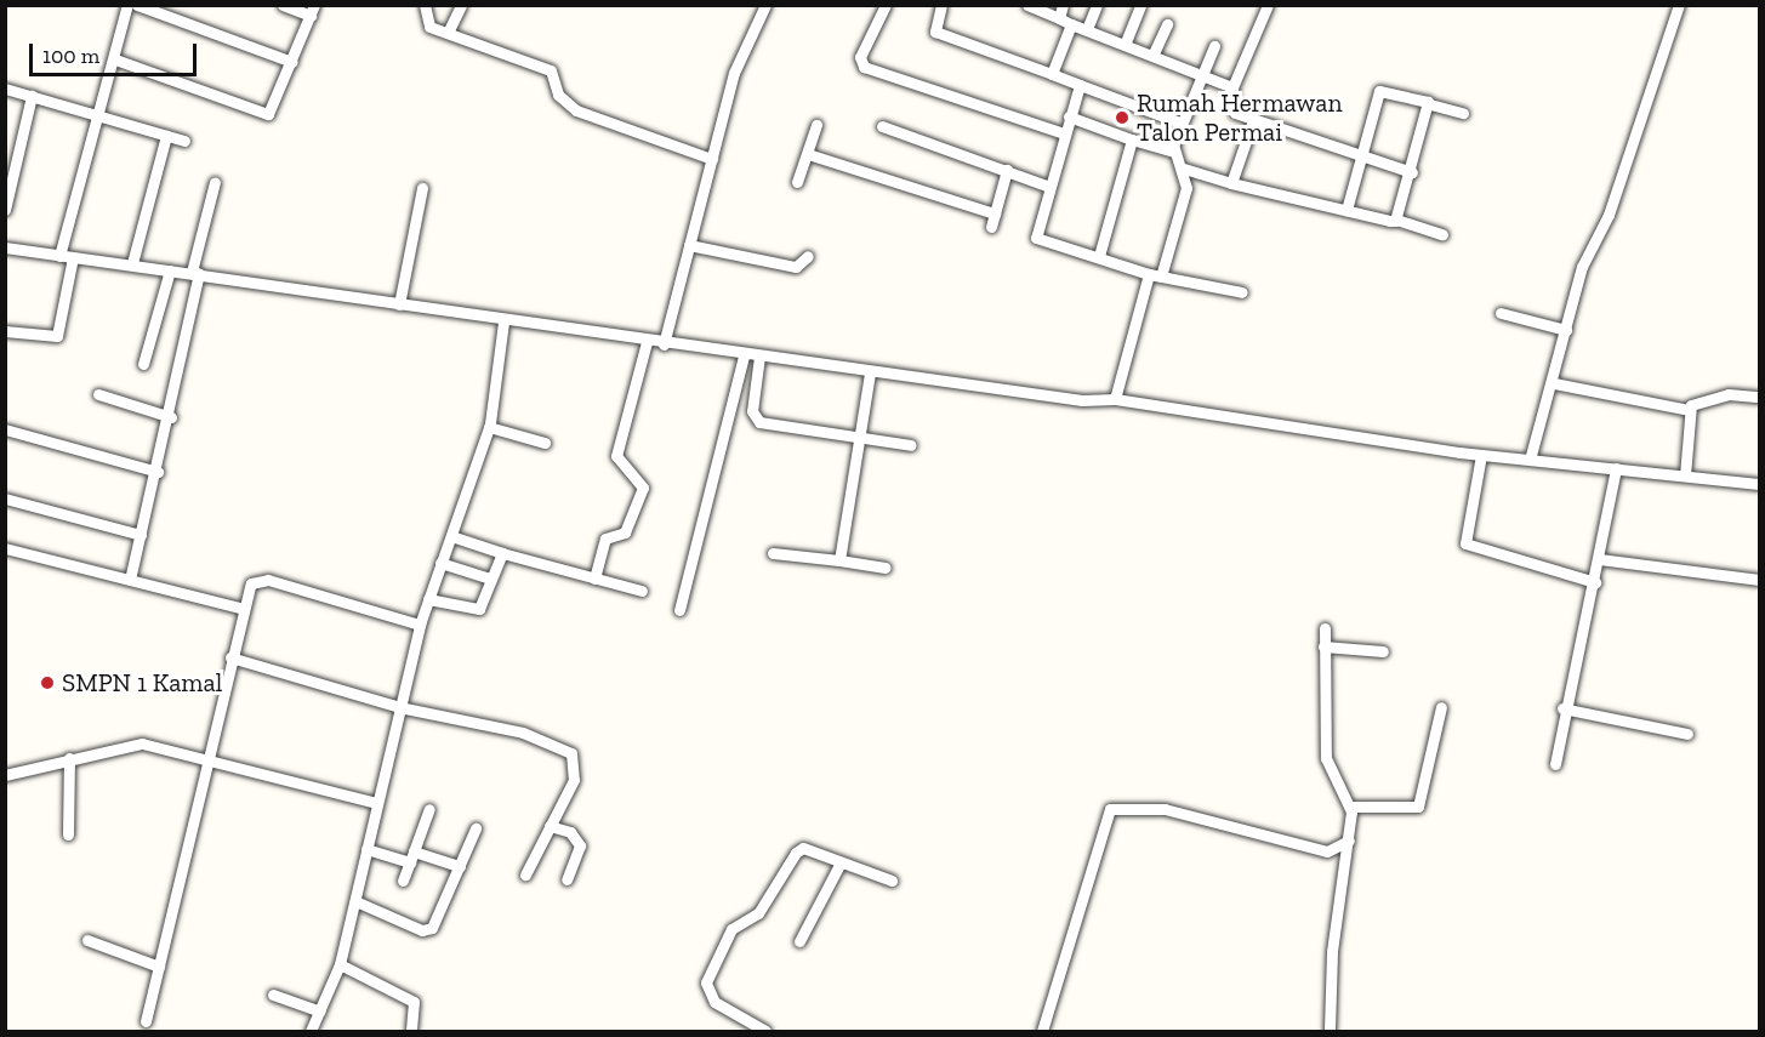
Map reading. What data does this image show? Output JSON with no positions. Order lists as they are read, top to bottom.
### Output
{
  "places": ["Rumah Hermawan Talon Permai", "SMPN 1 Kamal"],
  "scale_bar": "100 m"
}
